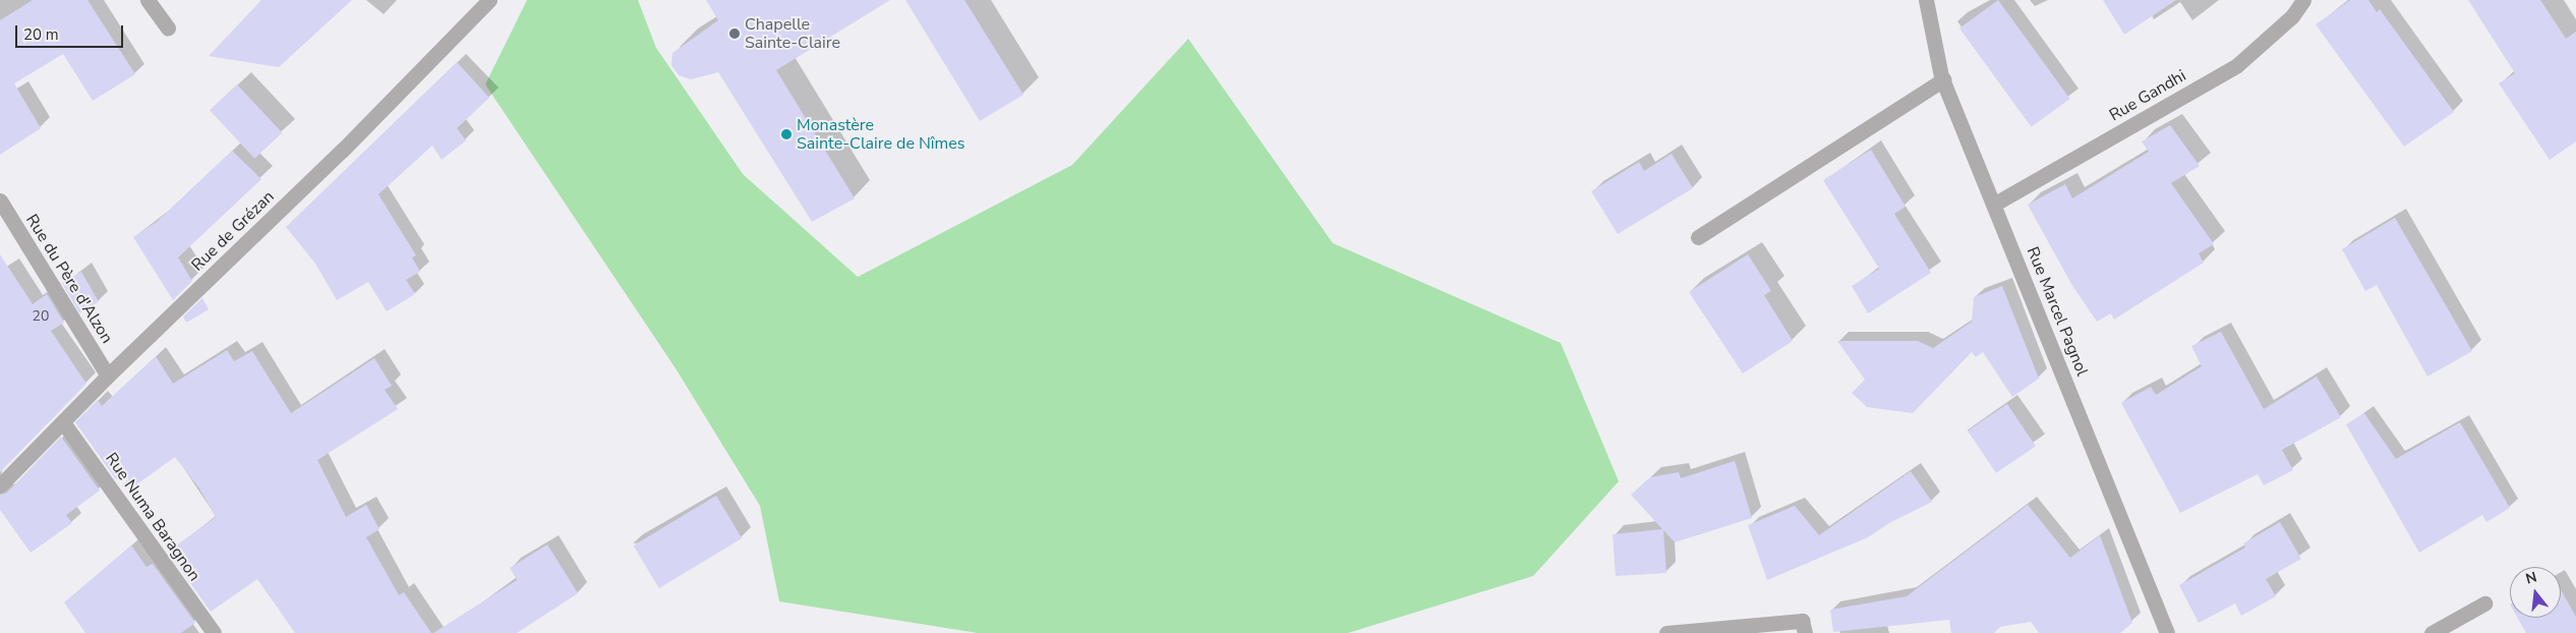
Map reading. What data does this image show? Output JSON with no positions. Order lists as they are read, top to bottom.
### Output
{
  "streets": {
    "street": [
      "Rue Gandhi",
      "Rue de Grézan",
      "Rue du Père d'Alzon",
      "Rue Marcel Pagnol",
      "Rue Numa Baragnon"
    ]
  },
  "crossings": [
    ["Rue Gandhi", "Rue Marcel Pagnol"],
    ["Rue de Grézan", "Rue du Père d'Alzon"],
    ["Rue de Grézan", "Rue Numa Baragnon"]
  ],
  "places": ["Chapelle Sainte-Claire", "Monastère Sainte-Claire de Nîmes"],
  "house_numbers": ["20"],
  "scale_bar": "20 m",
  "north": "top"
}
